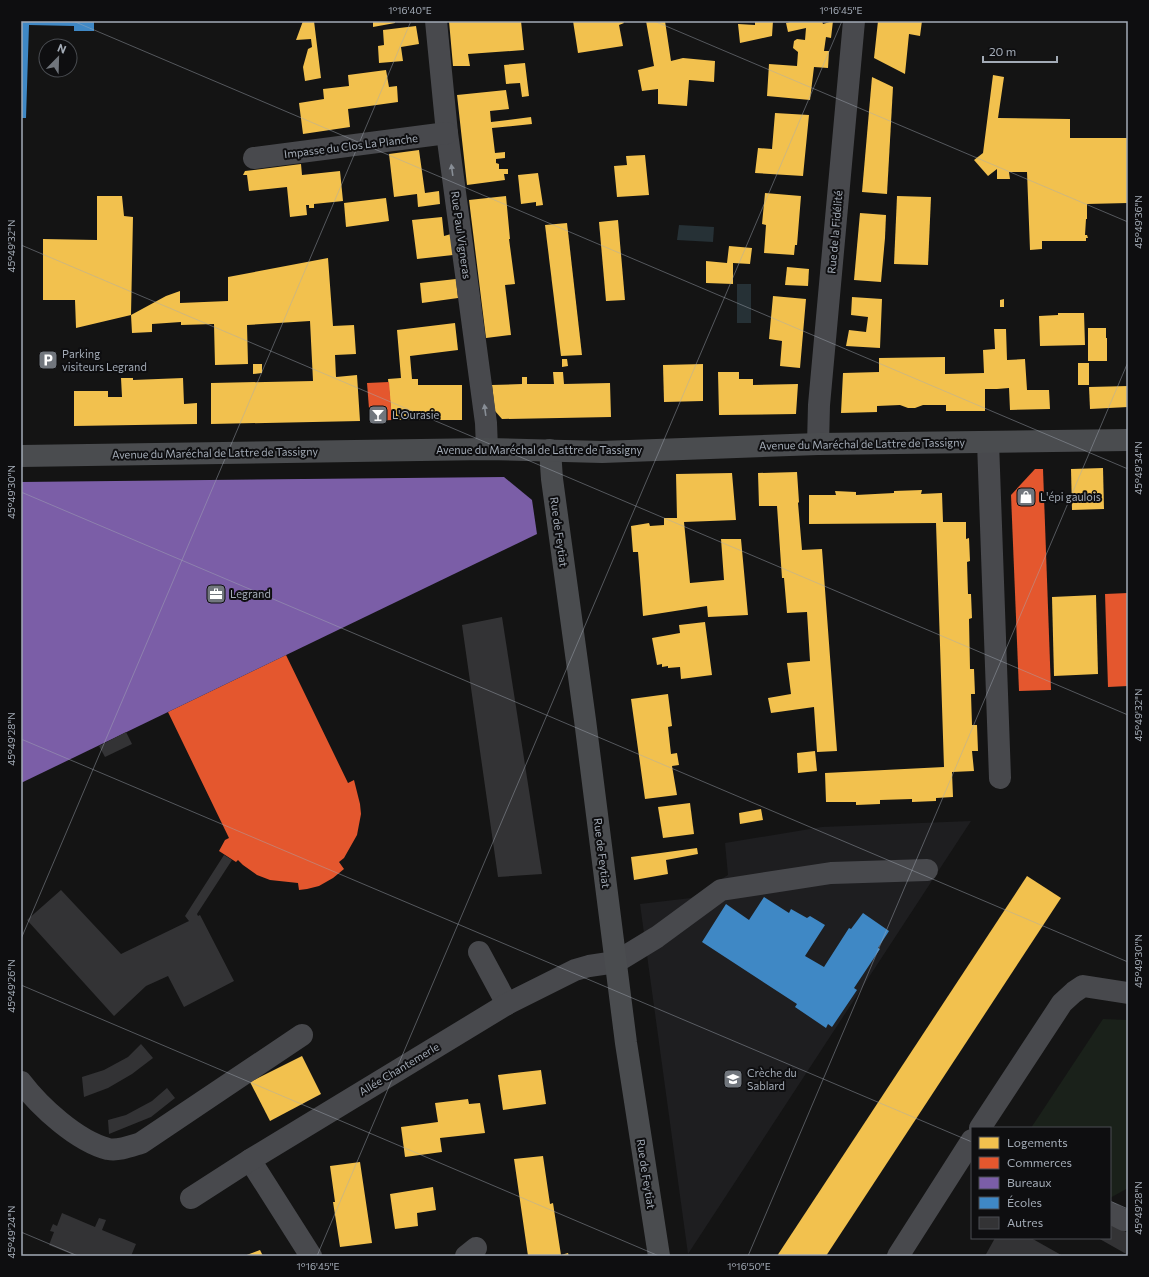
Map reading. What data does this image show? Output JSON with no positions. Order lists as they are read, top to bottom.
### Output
{
  "streets": {
    "main road": ["Avenue du Maréchal de Lattre de Tassigny", "Rue de Feytiat"],
    "street": [
      "Impasse du Clos La Planche",
      "Rue de la Fidélité",
      "Rue Paul Vigneras",
      "Allée Chantemerle"
    ]
  },
  "crossings": [
    ["Impasse du Clos La Planche", "Rue Paul Vigneras"],
    ["Rue de la Fidélité", "Avenue du Maréchal de Lattre de Tassigny"],
    ["Rue Paul Vigneras", "Avenue du Maréchal de Lattre de Tassigny"],
    ["Avenue du Maréchal de Lattre de Tassigny", "Rue de Feytiat"],
    ["Rue de Feytiat", "Allée Chantemerle"]
  ],
  "one_way": ["Rue Paul Vigneras"],
  "places": {
    "parking": ["Parking visiteurs Legrand"],
    "bar": ["L'Ourasie"],
    "shop": ["L'épi gaulois"],
    "office": ["Legrand"],
    "school or university": ["Crèche du Sablard"]
  },
  "legend": [
    "Logements",
    "Commerces",
    "Bureaux",
    "Écoles",
    "Autres"
  ],
  "scale_bar": "20 m",
  "north": "top right",
  "coordinates": [
    "1°16'40\"E",
    "1°16'45\"E",
    "45°49'36\"N",
    "45°49'32\"N",
    "45°49'34\"N",
    "45°49'30\"N",
    "45°49'28\"N",
    "45°49'26\"N",
    "45°49'24\"N",
    "1°16'50\"E"
  ]
}
